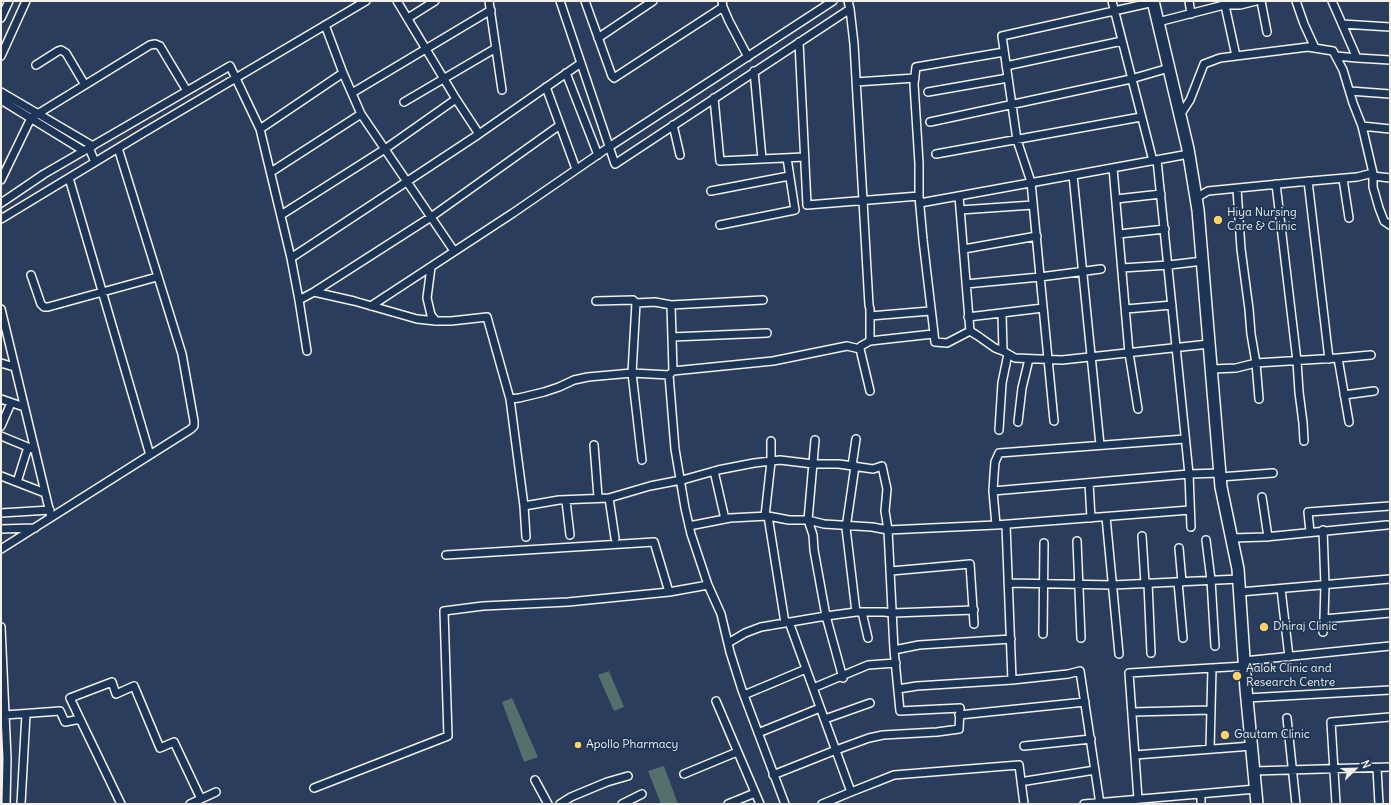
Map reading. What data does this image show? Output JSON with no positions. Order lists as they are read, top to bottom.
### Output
{
  "places": [
    "Hiya Nursing Care & Clinic",
    "Dhiraj Clinic",
    "Aalok Clinic and Research Centre",
    "Gautam Clinic",
    "Apollo Pharmacy"
  ],
  "north": "top right"
}
